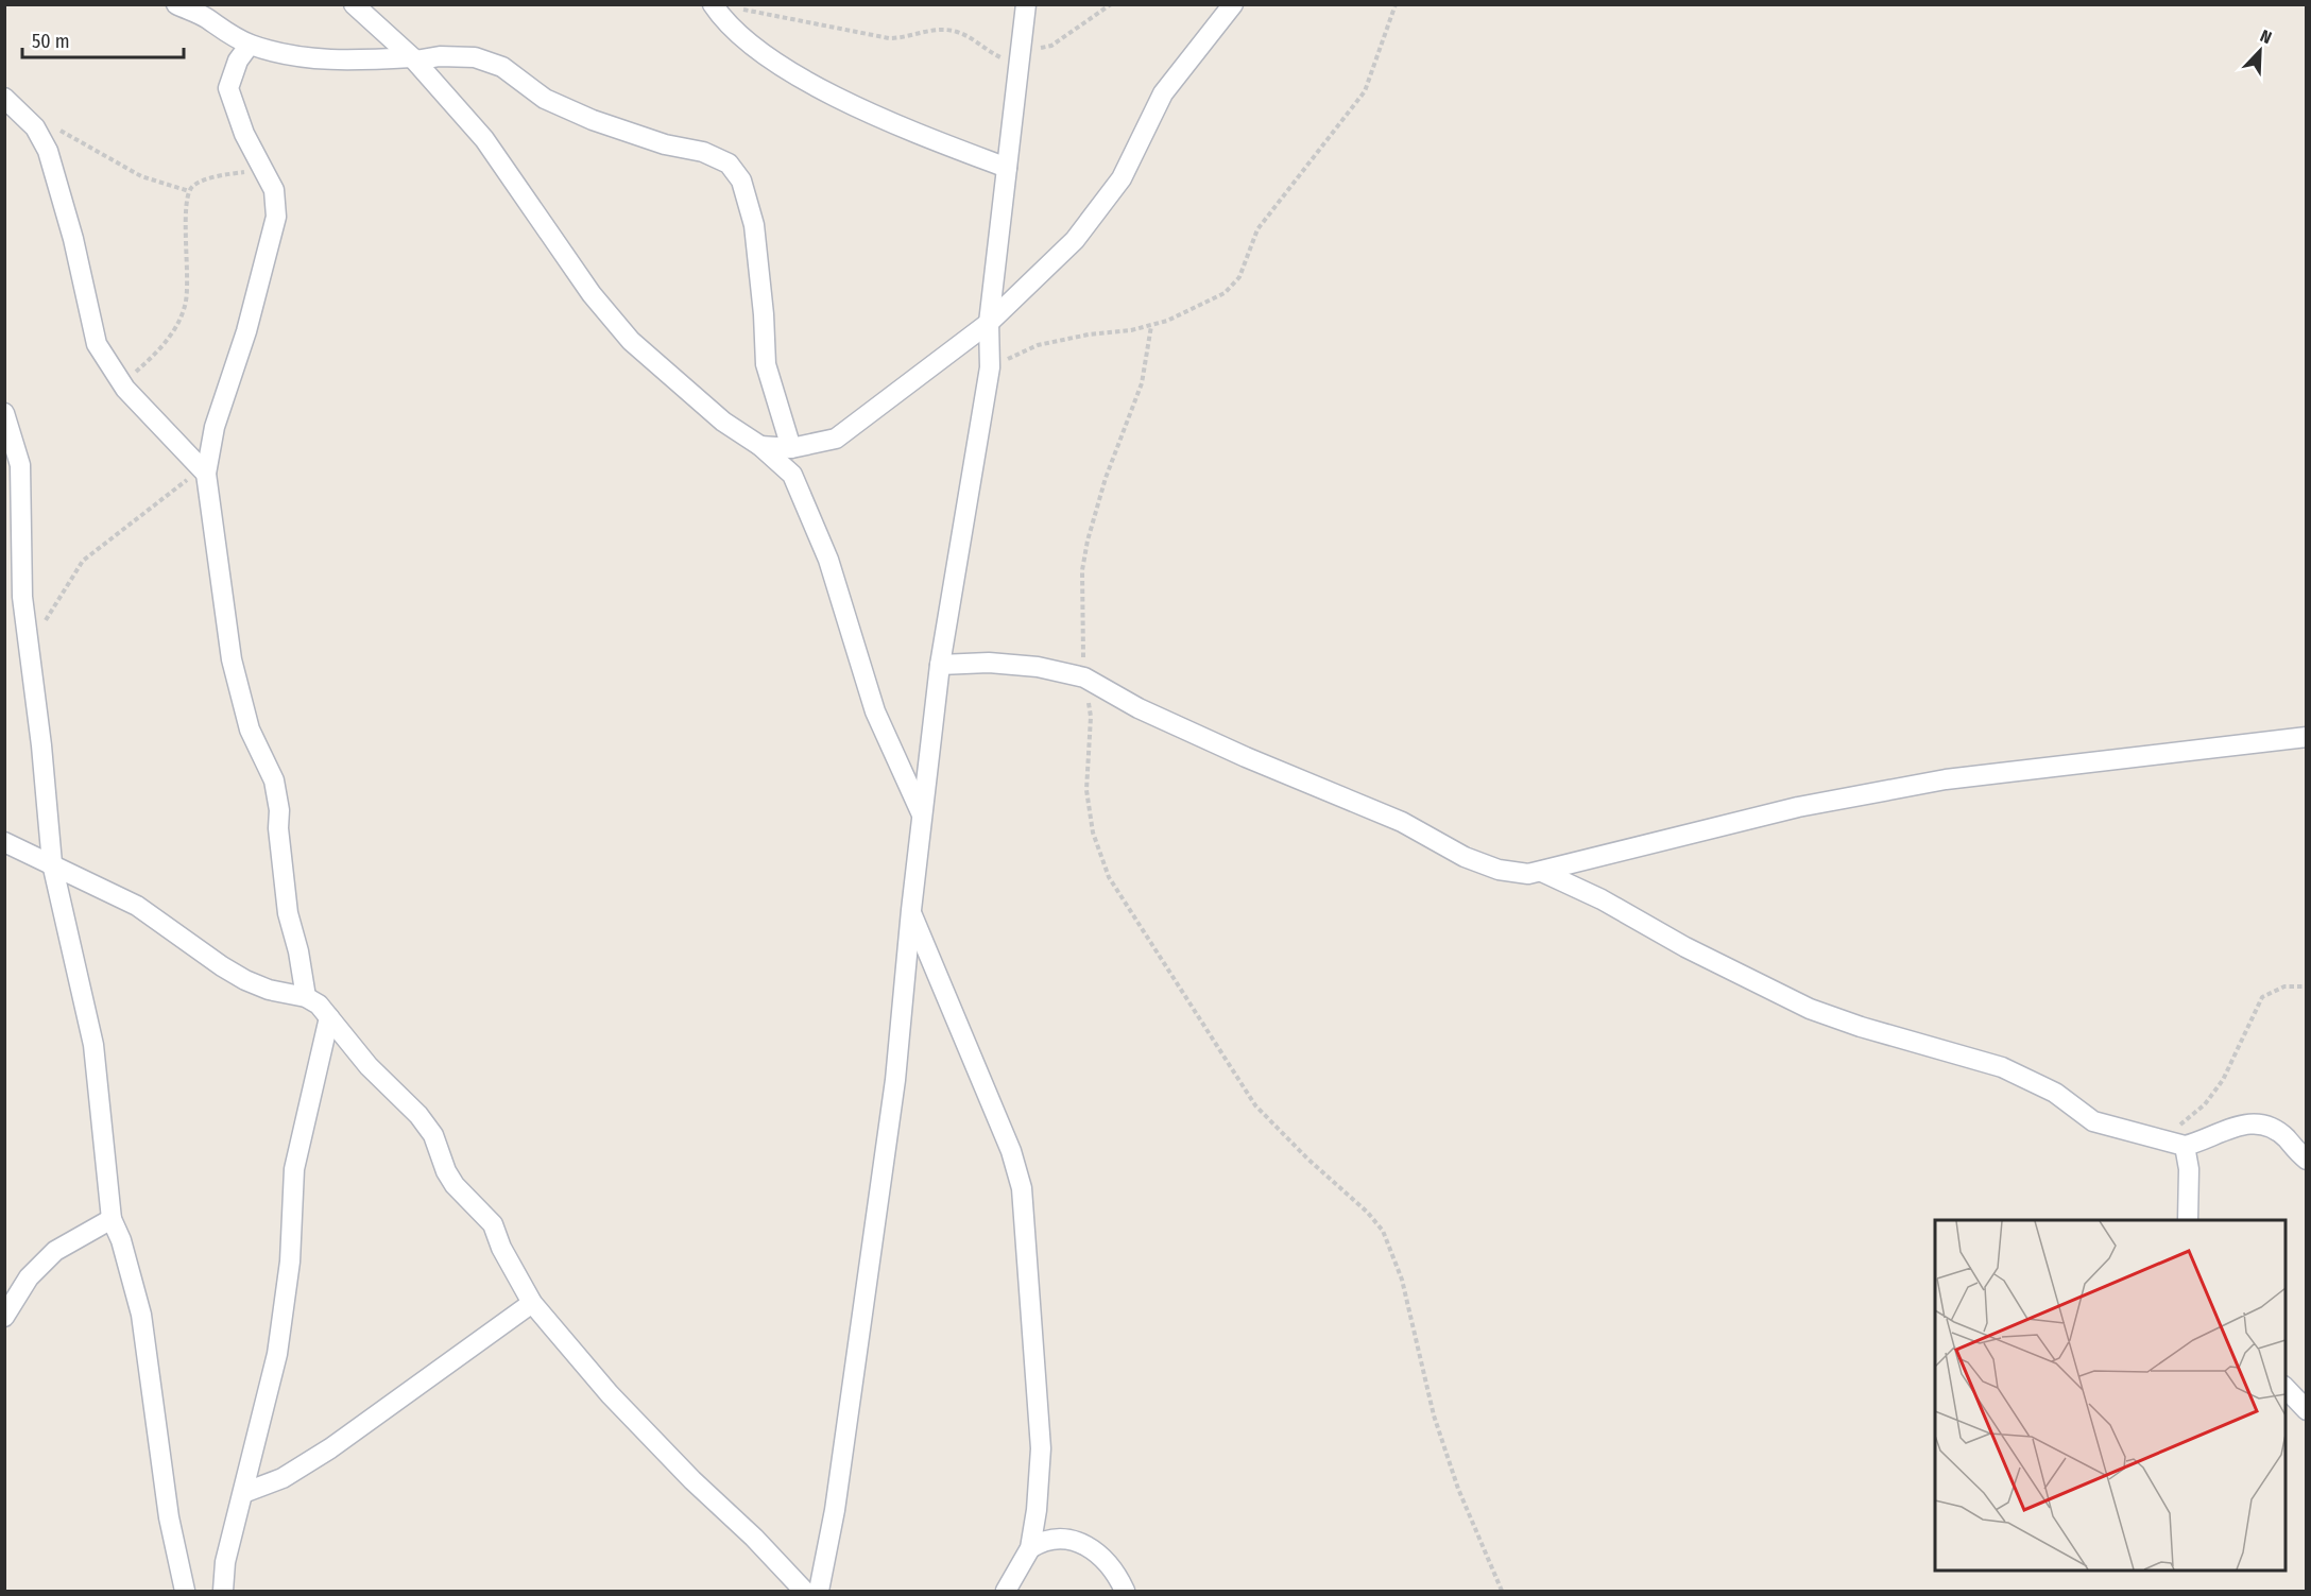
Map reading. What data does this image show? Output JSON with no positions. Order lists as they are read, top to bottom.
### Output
{
  "scale_bar": "50 m",
  "north": "top right"
}
